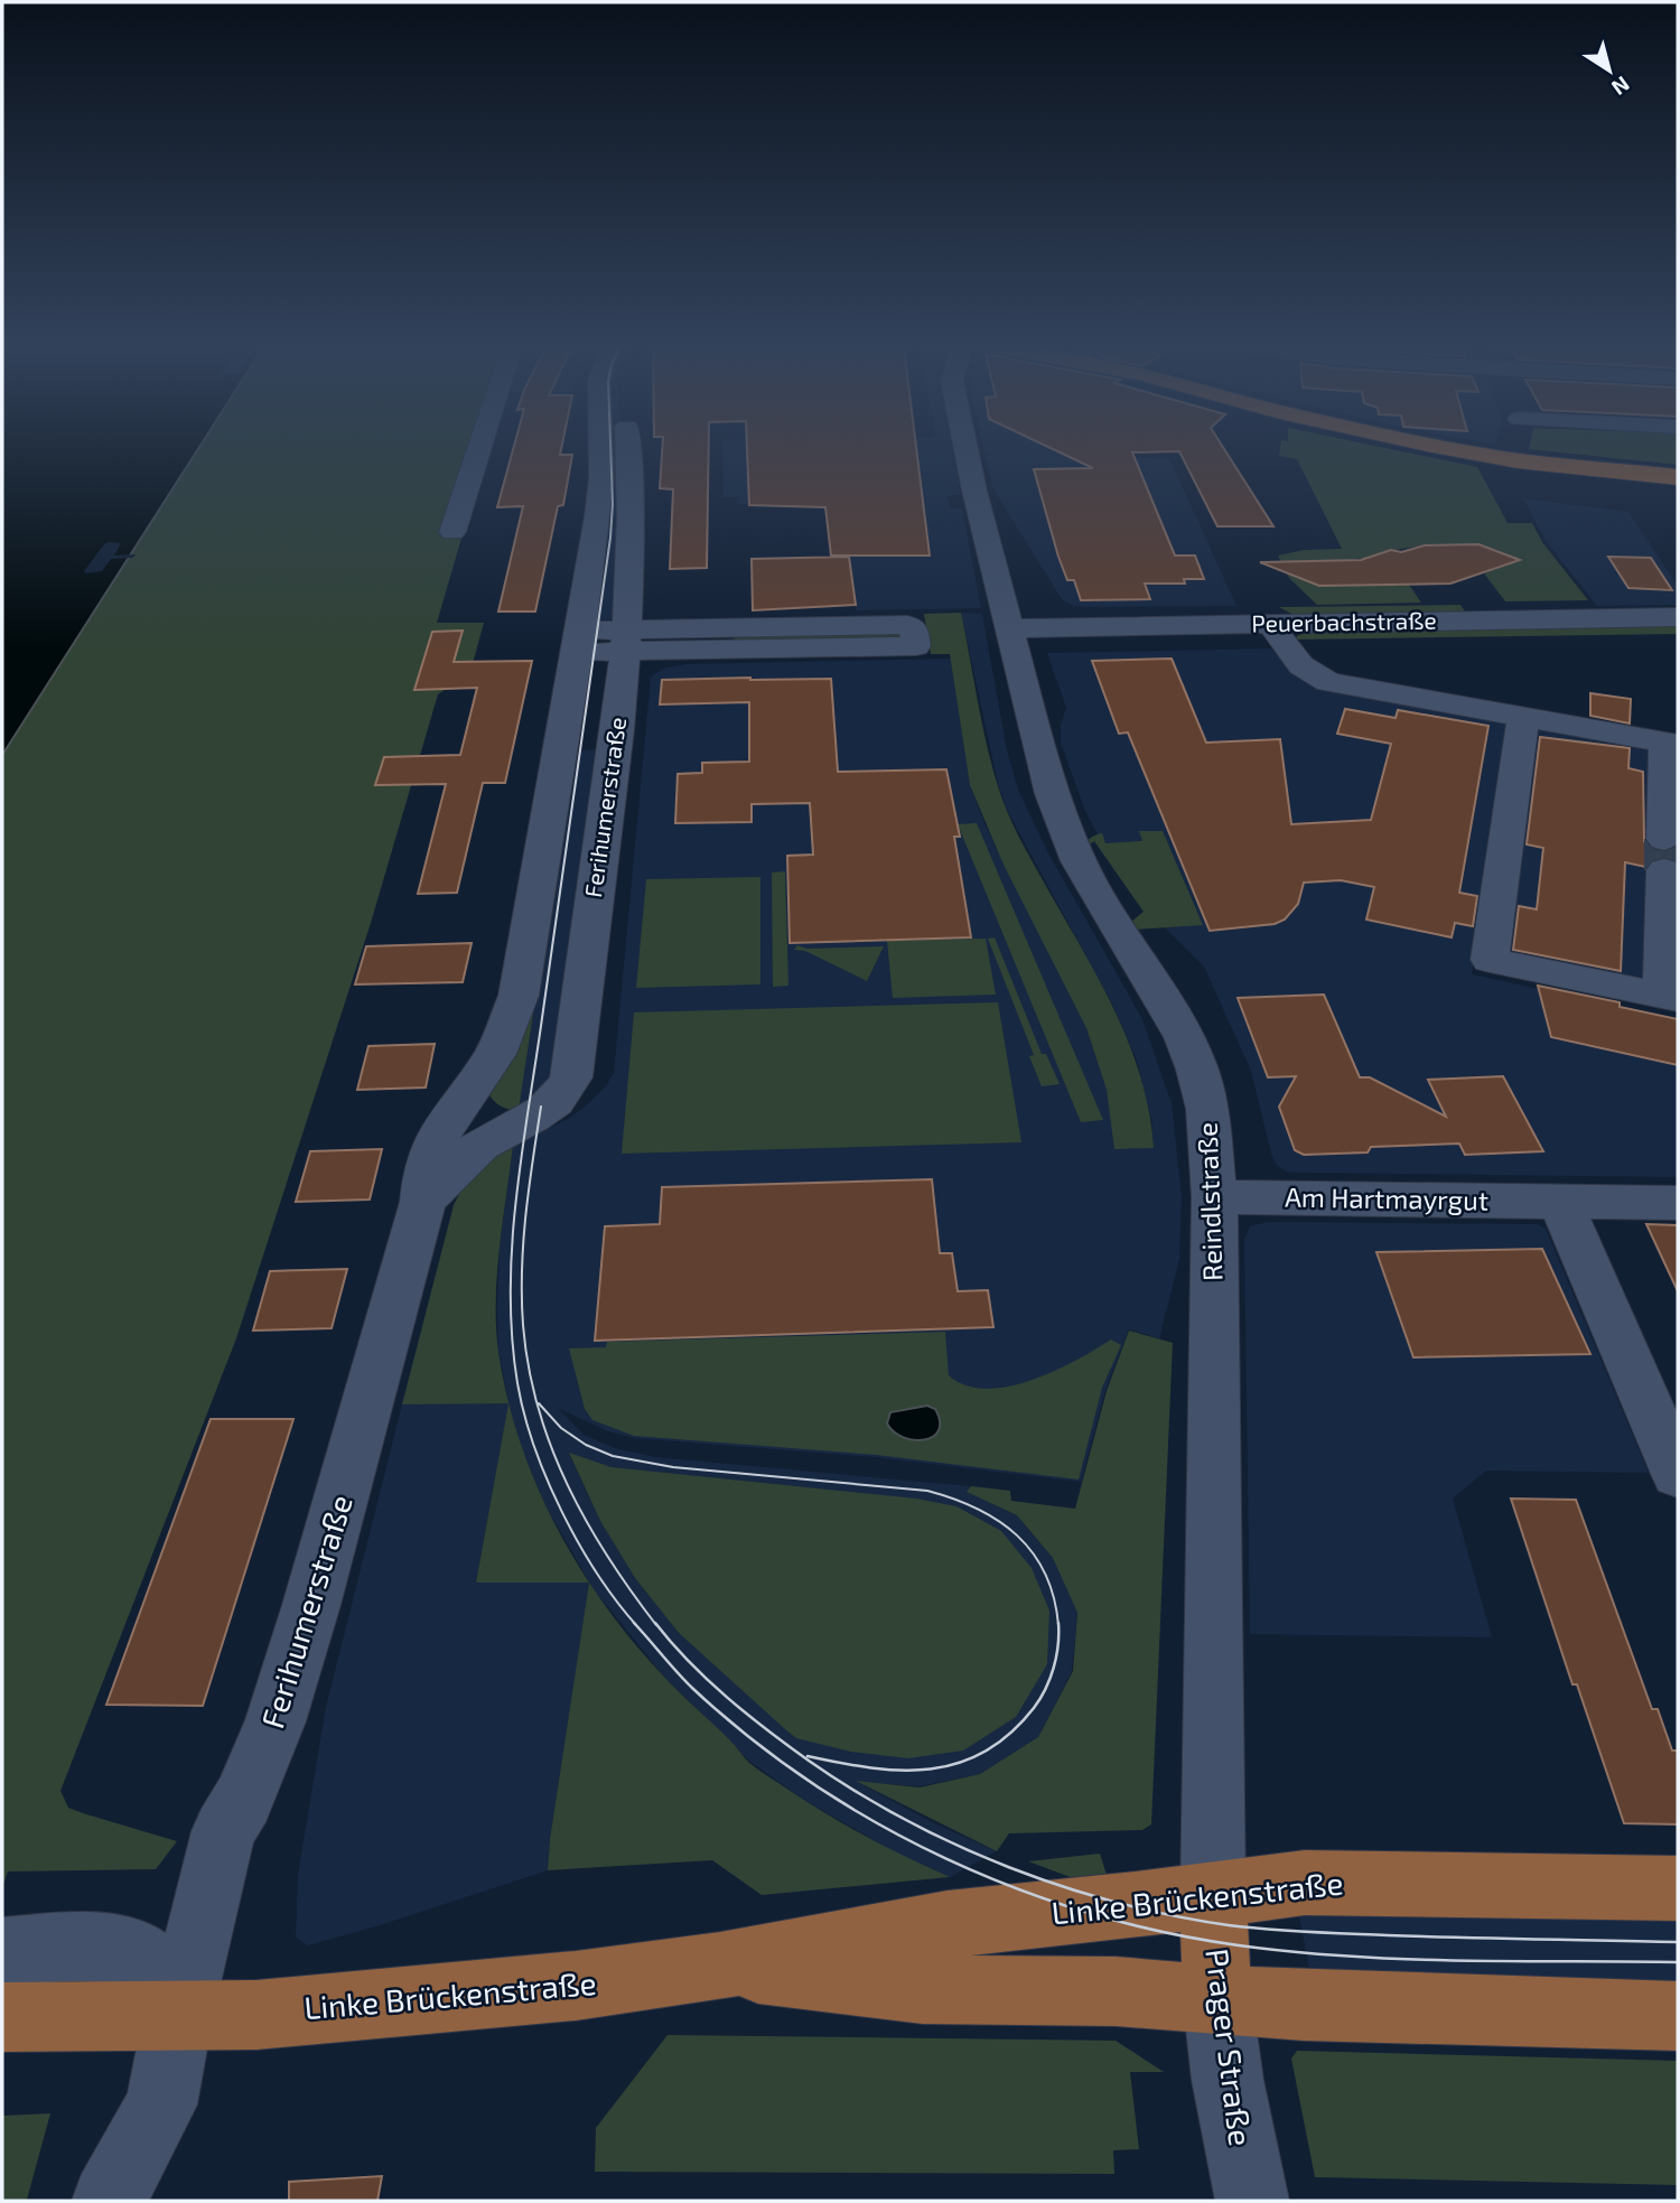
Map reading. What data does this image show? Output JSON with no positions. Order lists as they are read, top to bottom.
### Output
{
  "streets": {
    "main road": ["Linke Brückenstraße", "Prager Straße"],
    "street": [
      "Peuerbachstraße",
      "Ferihumerstraße",
      "Am Hartmayrgut",
      "Reindlstraße"
    ]
  },
  "crossings": [
    ["Peuerbachstraße", "Reindlstraße"],
    ["Ferihumerstraße", "Linke Brückenstraße"],
    ["Am Hartmayrgut", "Reindlstraße"],
    ["Reindlstraße", "Linke Brückenstraße"],
    ["Reindlstraße", "Prager Straße"],
    ["Linke Brückenstraße", "Prager Straße"]
  ],
  "north": "bottom right"
}
